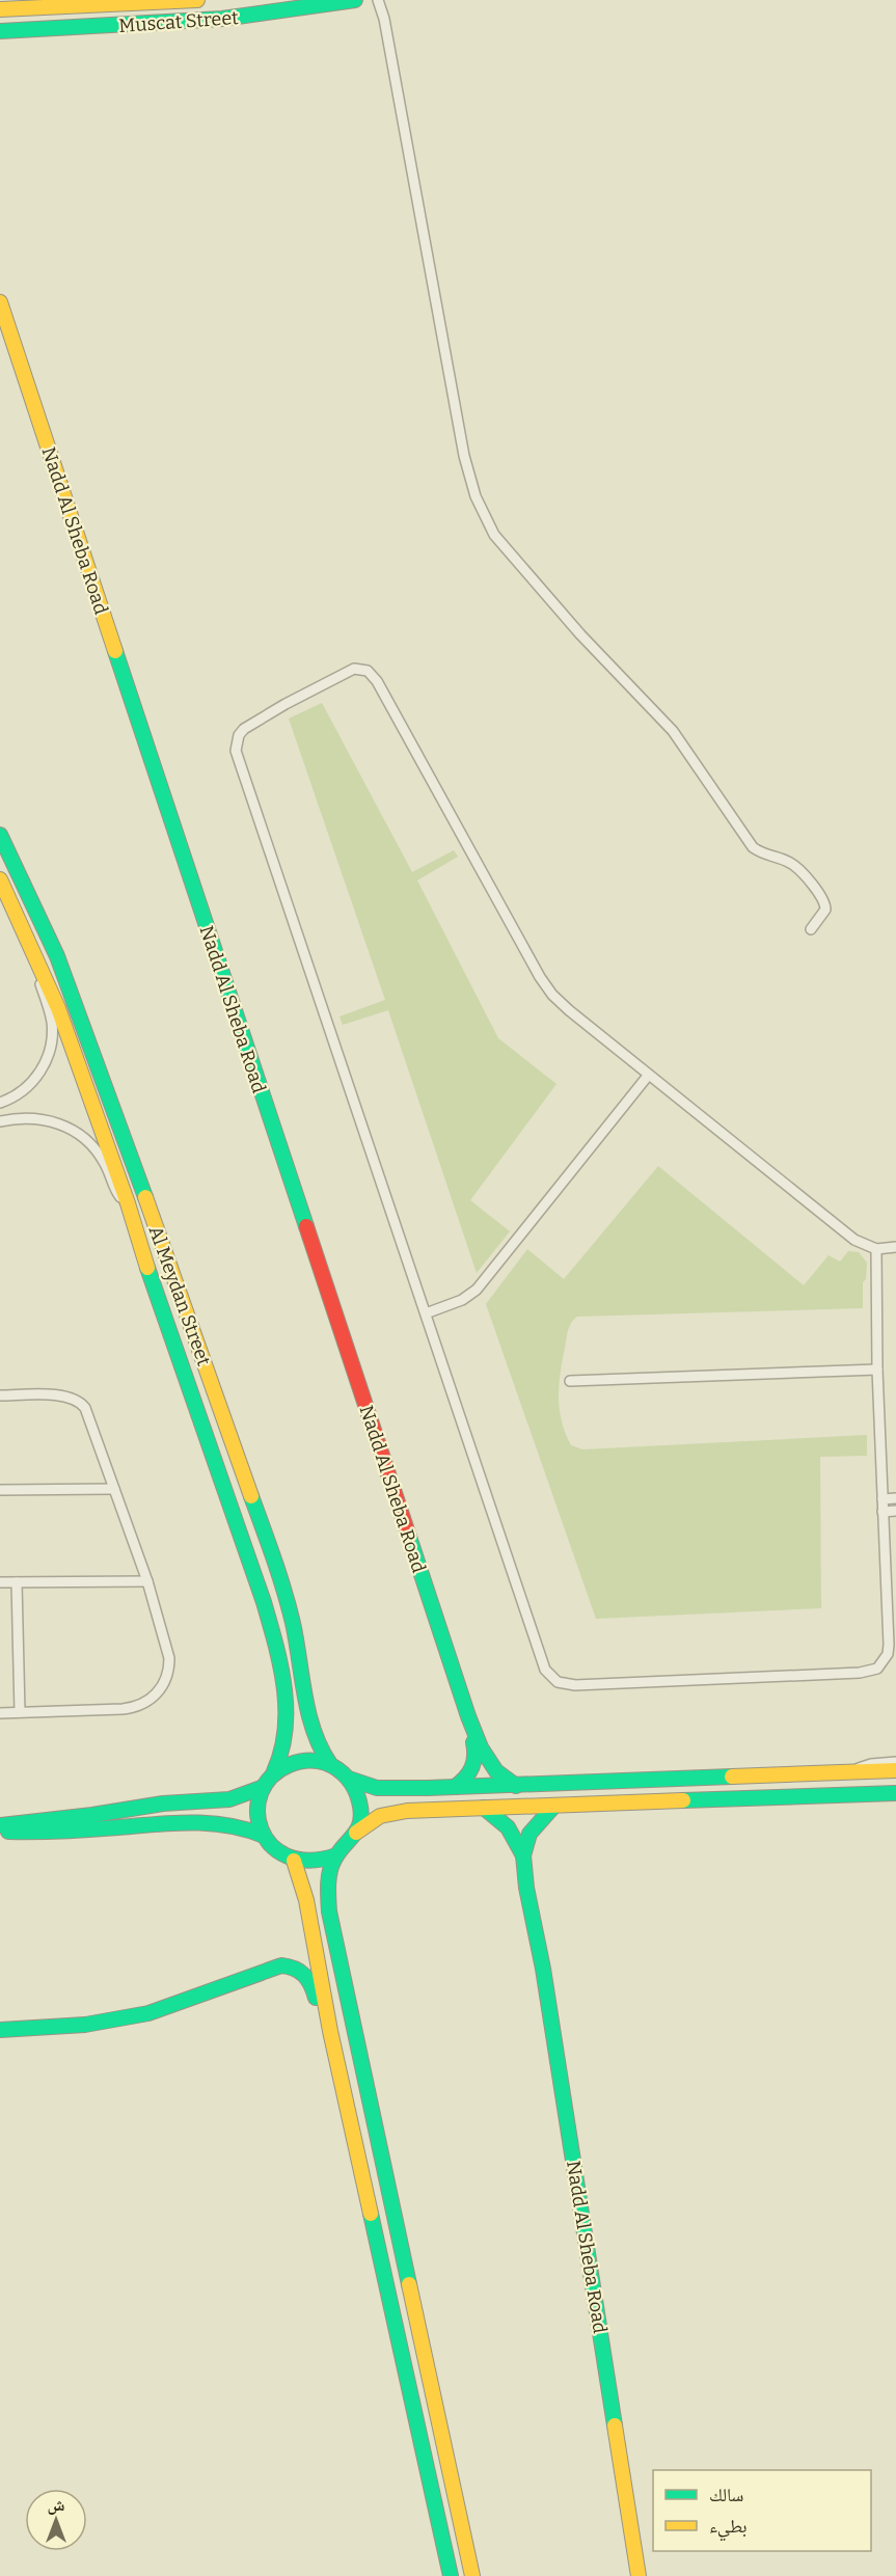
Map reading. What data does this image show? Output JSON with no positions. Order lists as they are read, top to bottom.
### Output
{
  "streets": {
    "street": ["Muscat Street", "Nadd Al Sheba Road", "Al Meydan Street"]
  },
  "legend": ["سالك", "بطيء"],
  "north": "top"
}
